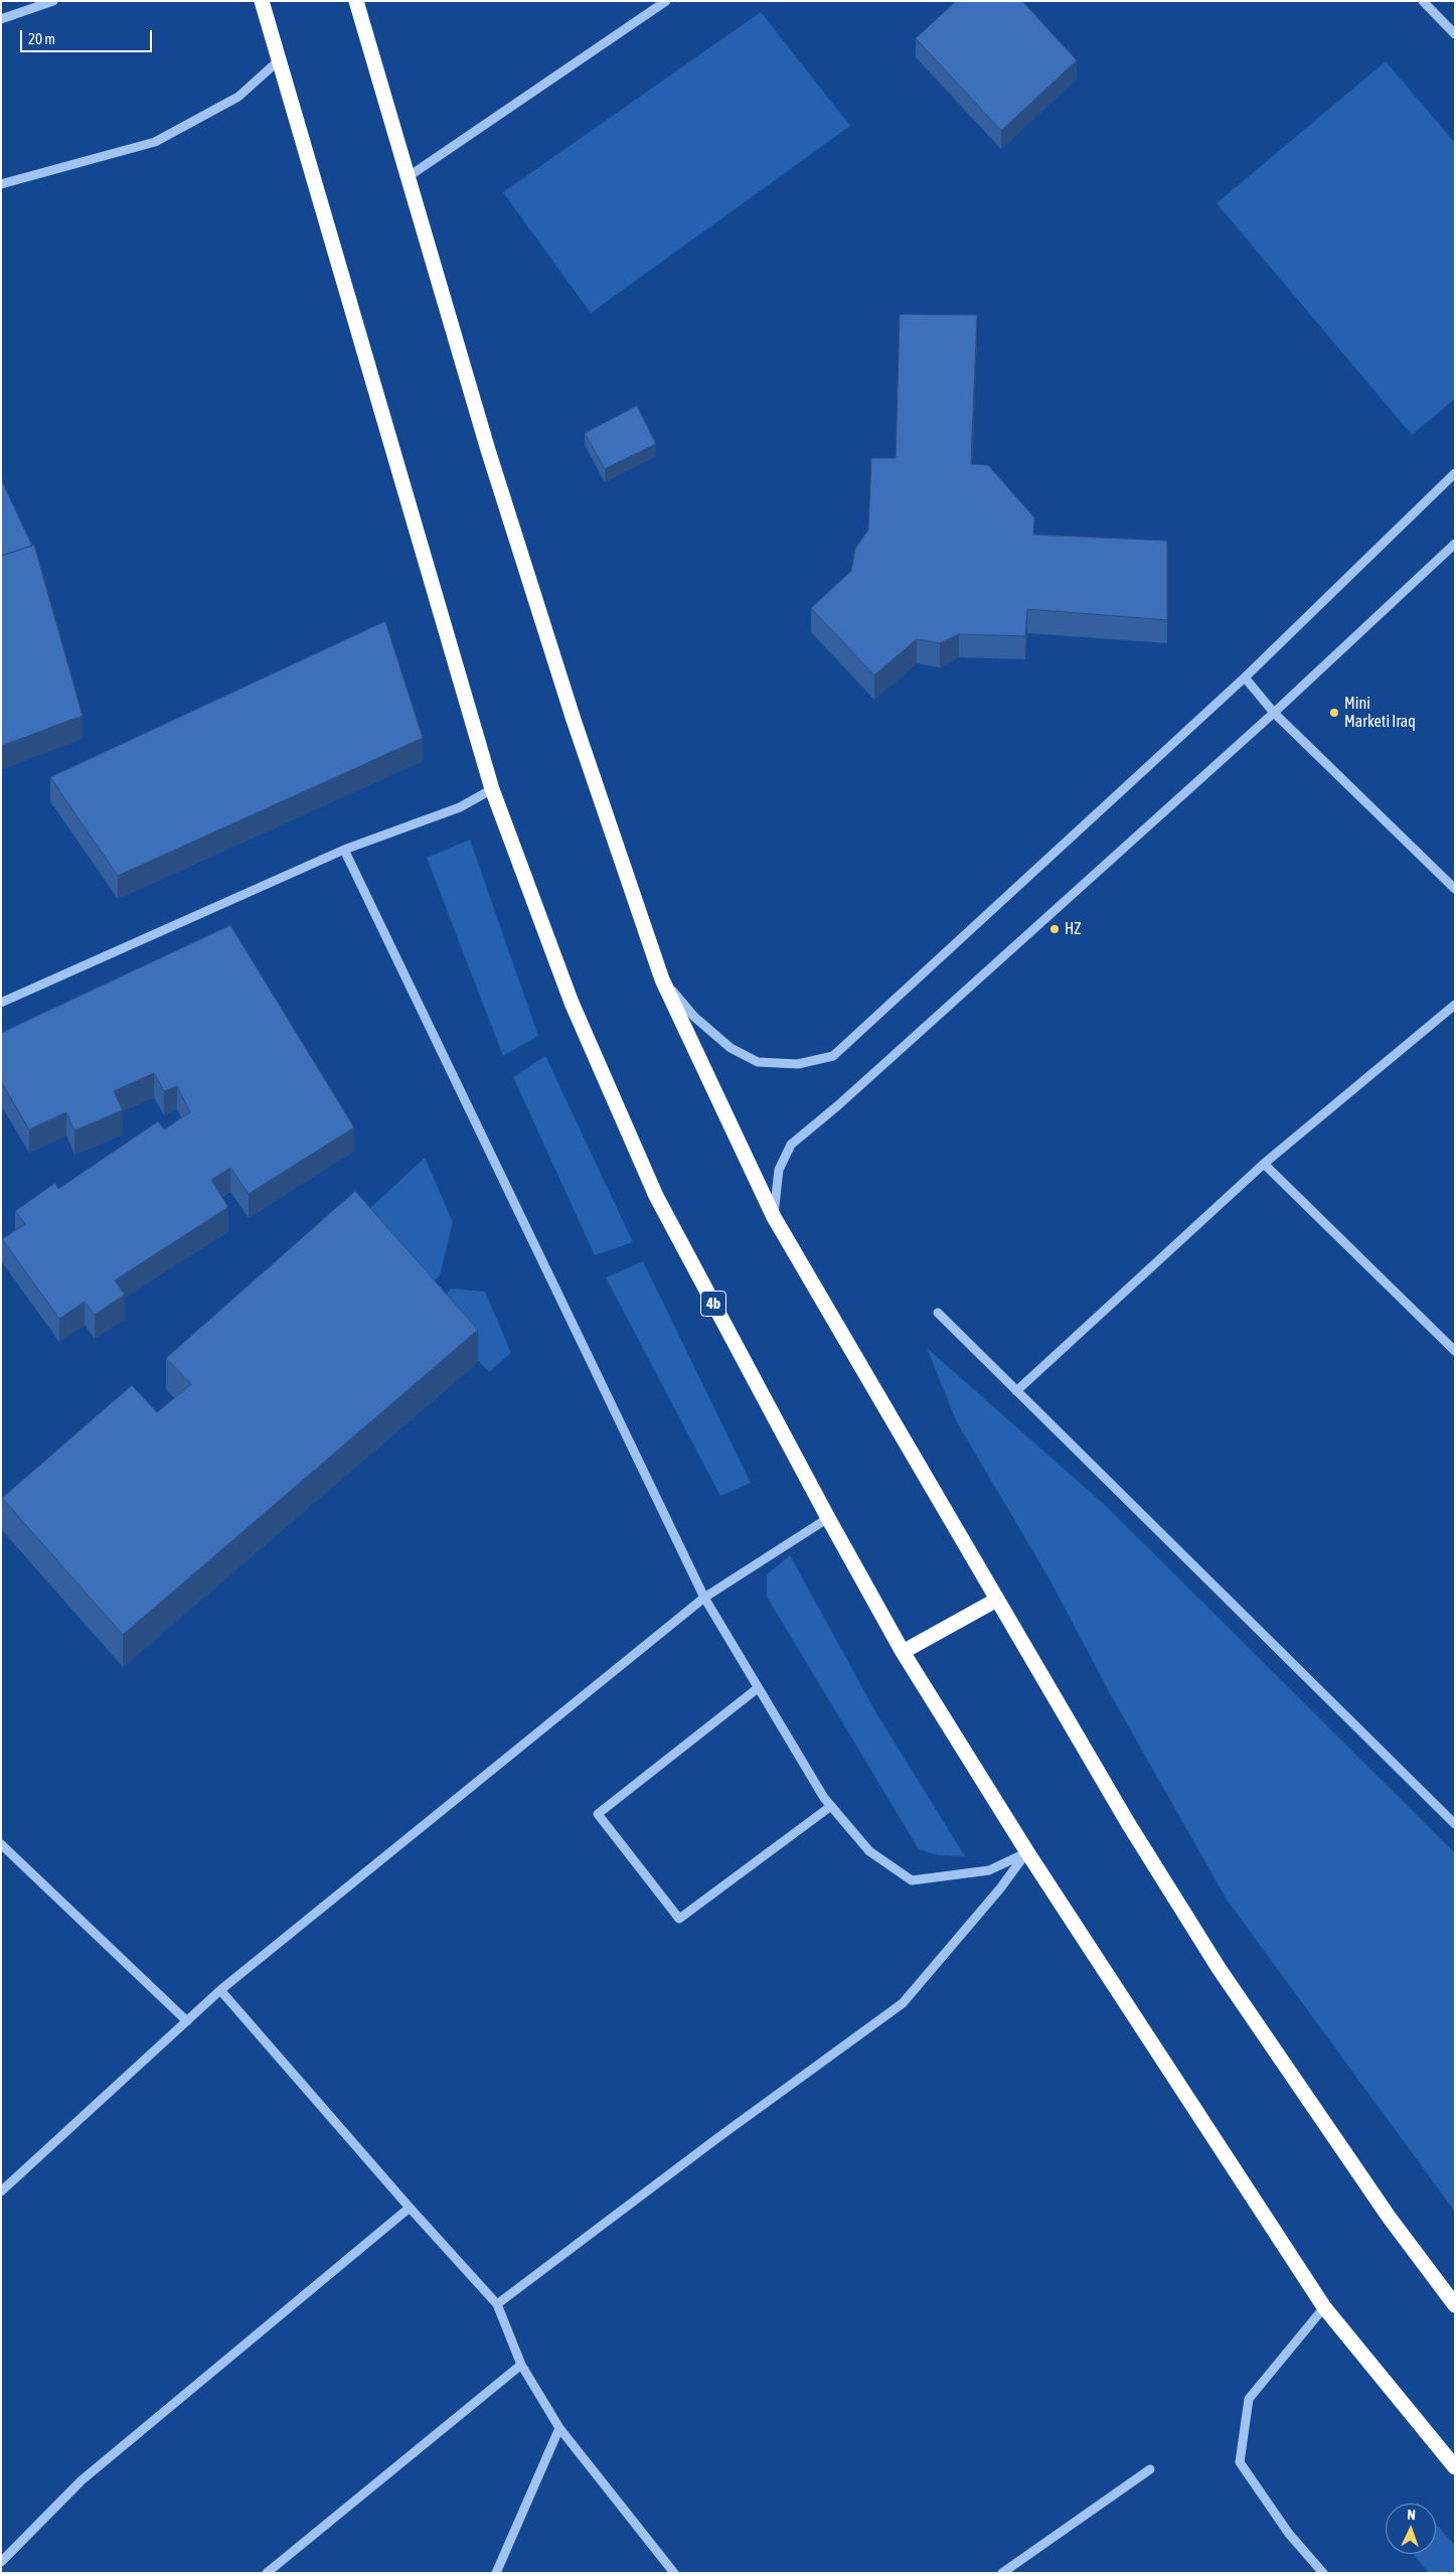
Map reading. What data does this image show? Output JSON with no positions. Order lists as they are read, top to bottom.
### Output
{
  "streets": {
    "highway": ["4b"]
  },
  "places": ["Mini Marketi Iraq", "HZ"],
  "scale_bar": "20 m",
  "north": "top"
}
